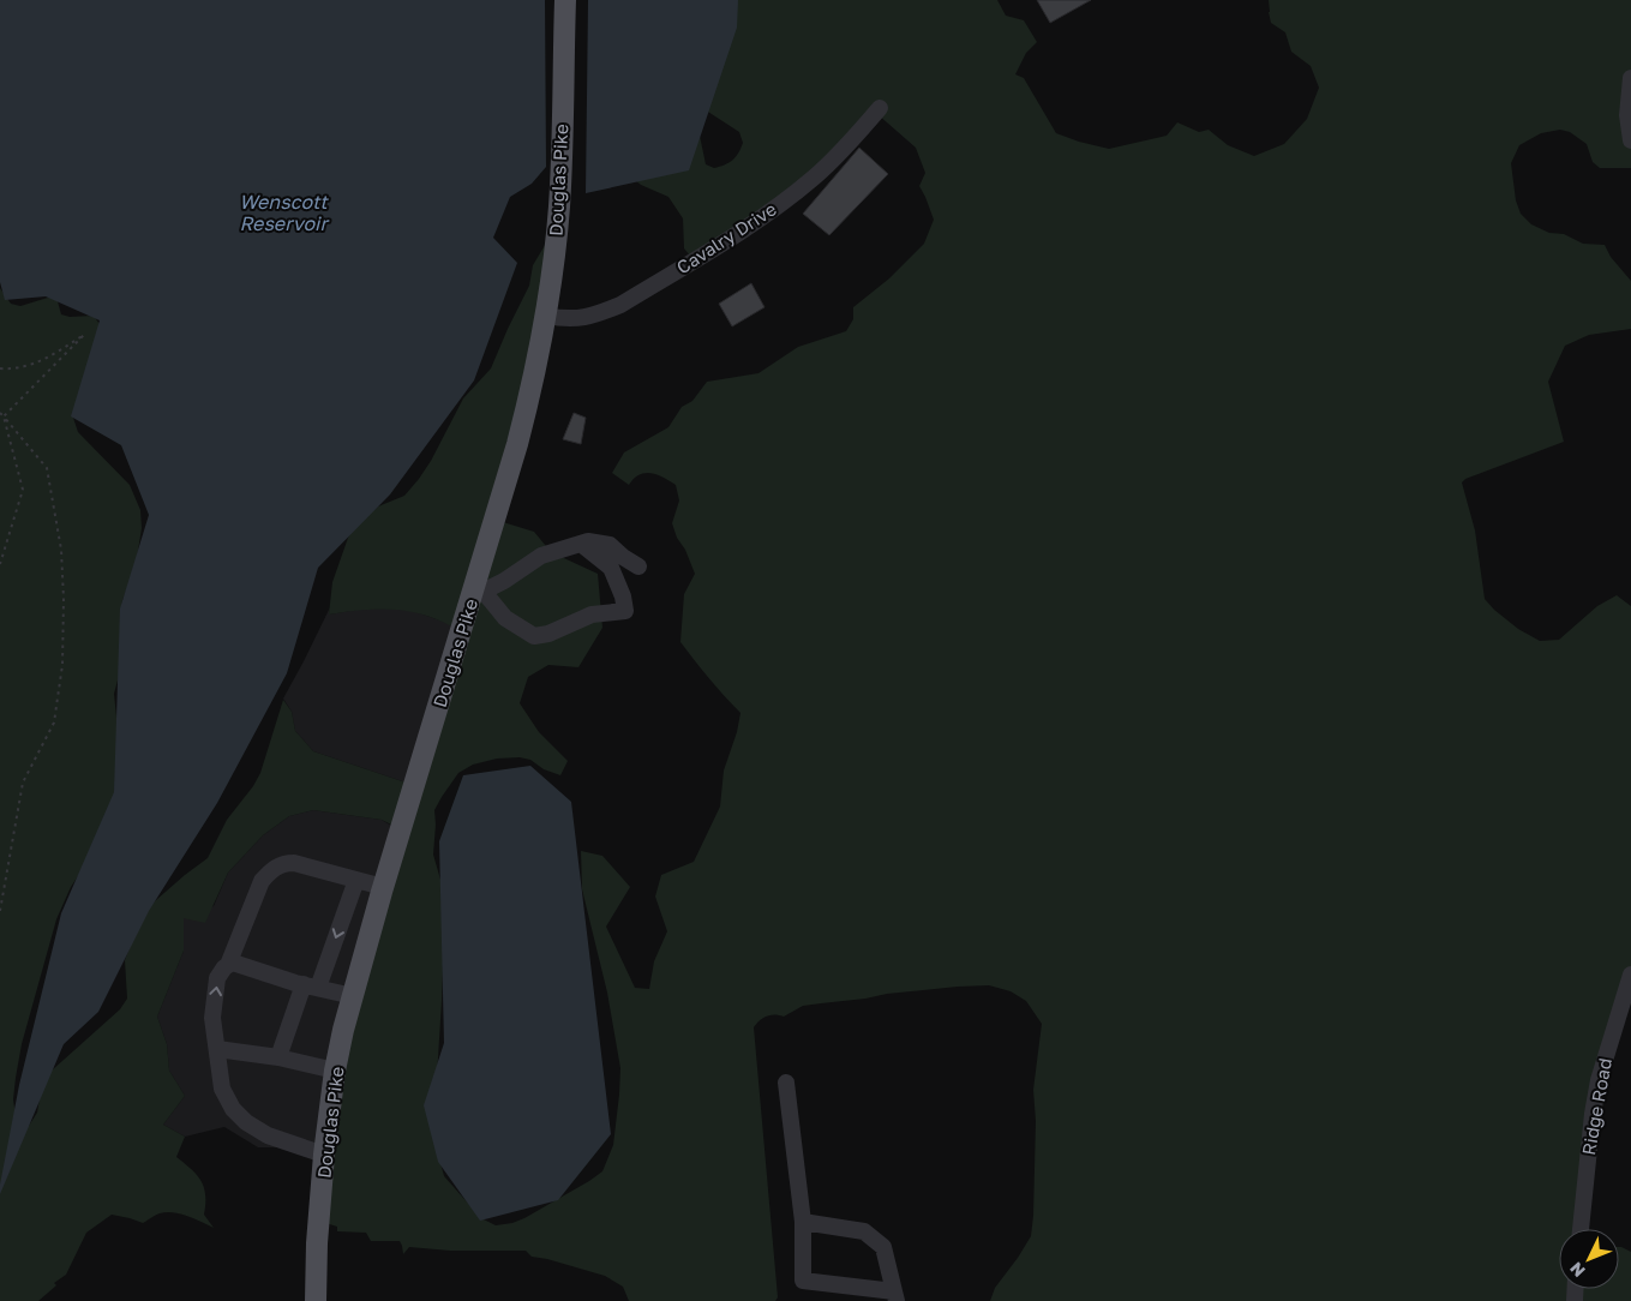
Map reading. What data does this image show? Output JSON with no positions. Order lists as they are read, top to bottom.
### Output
{
  "streets": {
    "main road": ["Douglas Pike"],
    "street": ["Cavalry Drive", "Ridge Road"]
  },
  "crossings": [
    ["Douglas Pike", "Cavalry Drive"]
  ],
  "water": ["Wenscott Reservoir"],
  "north": "bottom left"
}
